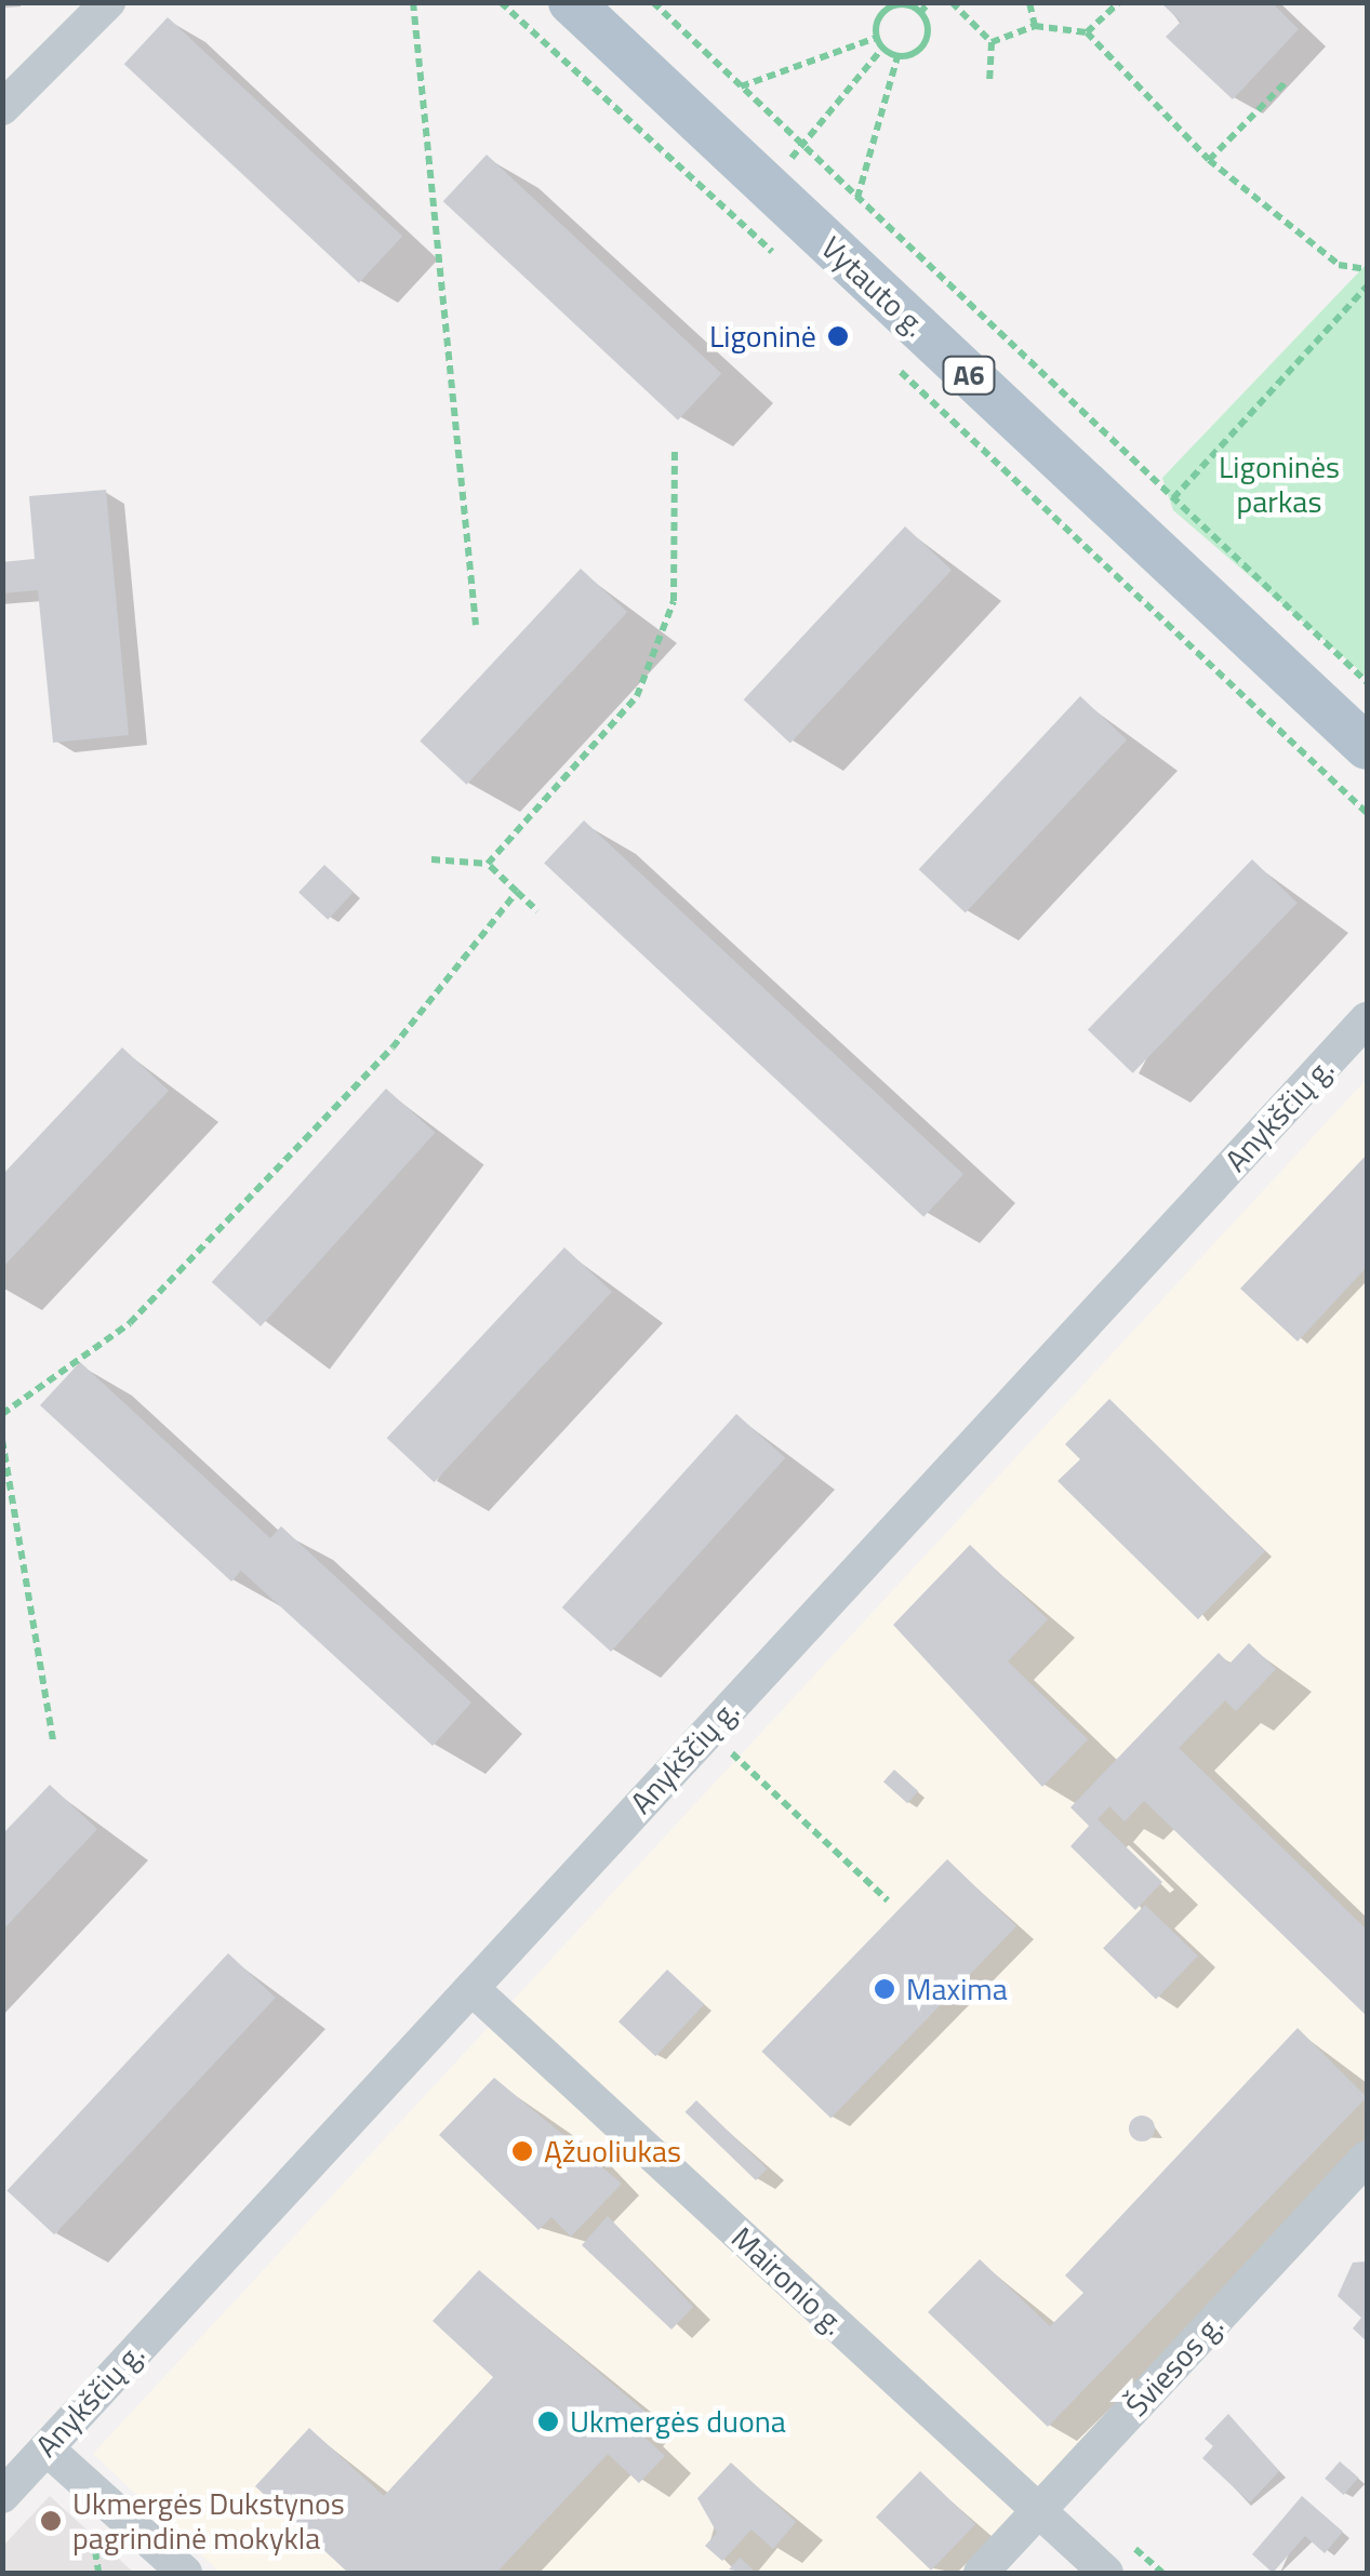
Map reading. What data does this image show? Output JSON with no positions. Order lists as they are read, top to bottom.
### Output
{
  "streets": {
    "main road": ["Vytauto g.", "A6"],
    "street": ["Anykščių g.", "Maironio g.", "Šviesos g."]
  },
  "crossings": [
    ["Anykščių g.", "Maironio g."],
    ["Maironio g.", "Šviesos g."]
  ],
  "parks": ["Ligoninės parkas"],
  "places": [
    "Ligoninė",
    "Maxima",
    "Ąžuoliukas",
    "Ukmergės duona",
    "Ukmergės Dukstynos pagrindinė mokykla"
  ]
}
